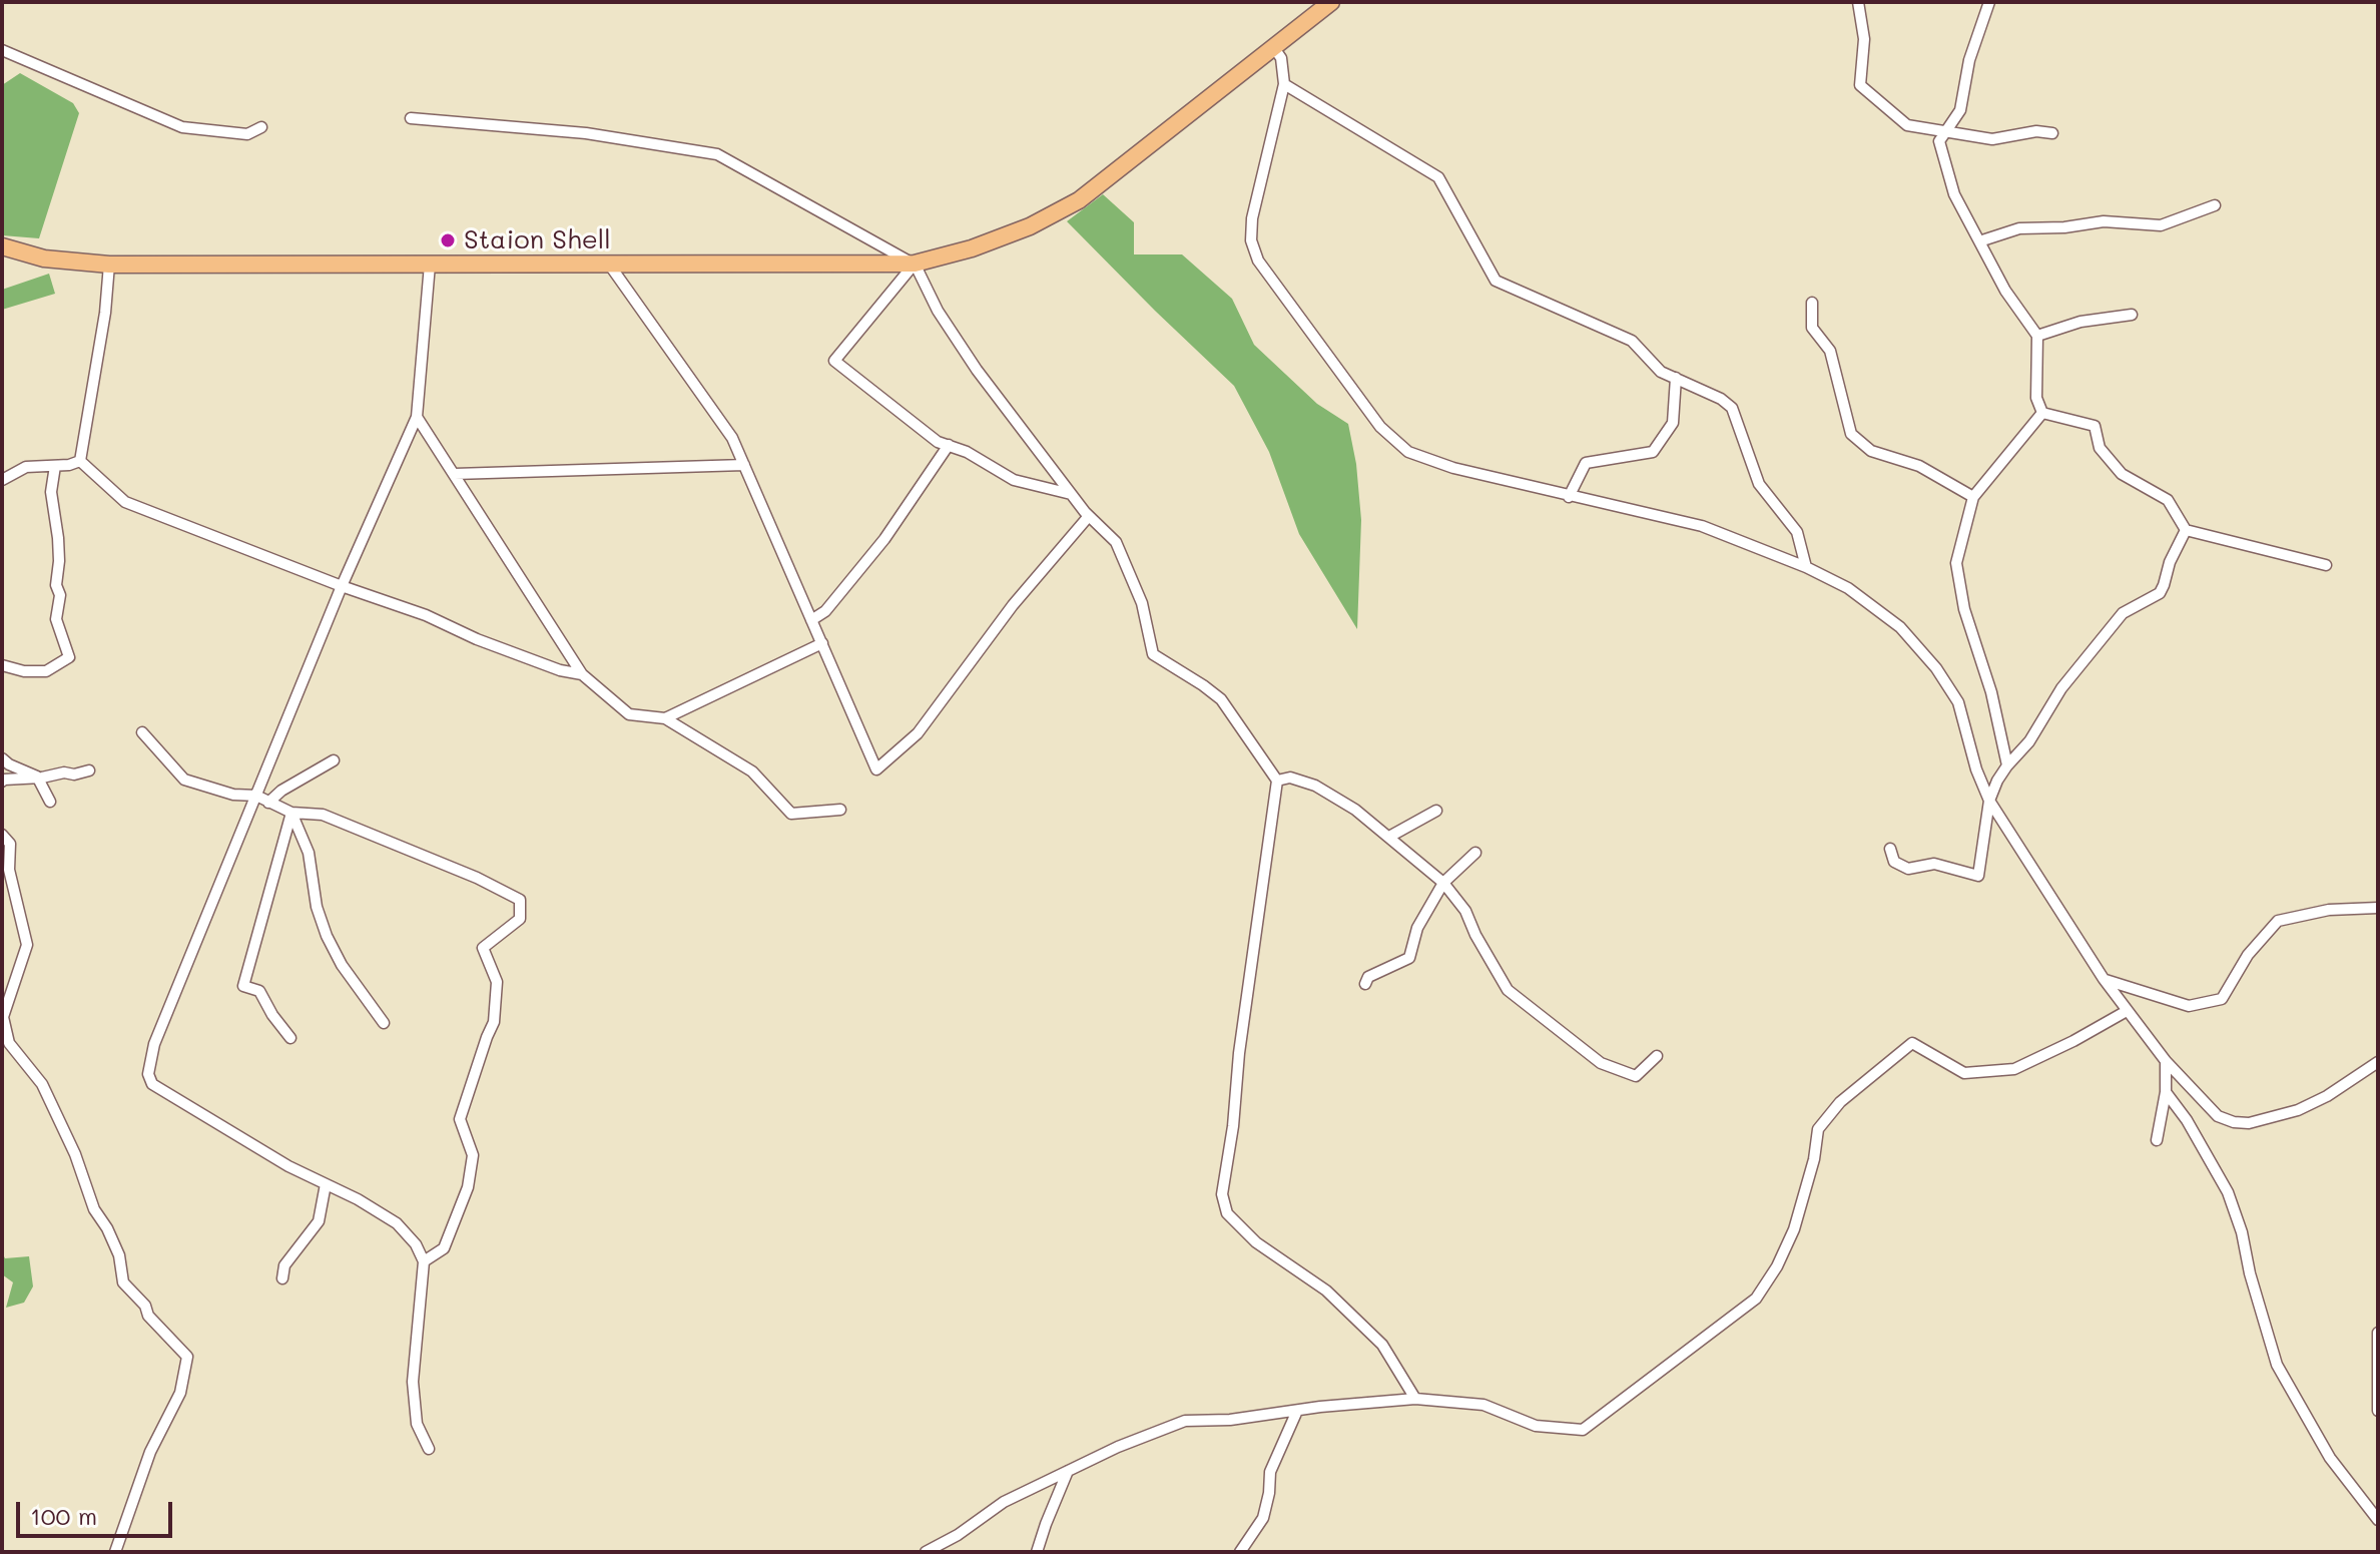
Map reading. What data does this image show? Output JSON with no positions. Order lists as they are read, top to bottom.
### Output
{
  "places": ["Staion Shell"],
  "scale_bar": "100 m"
}
